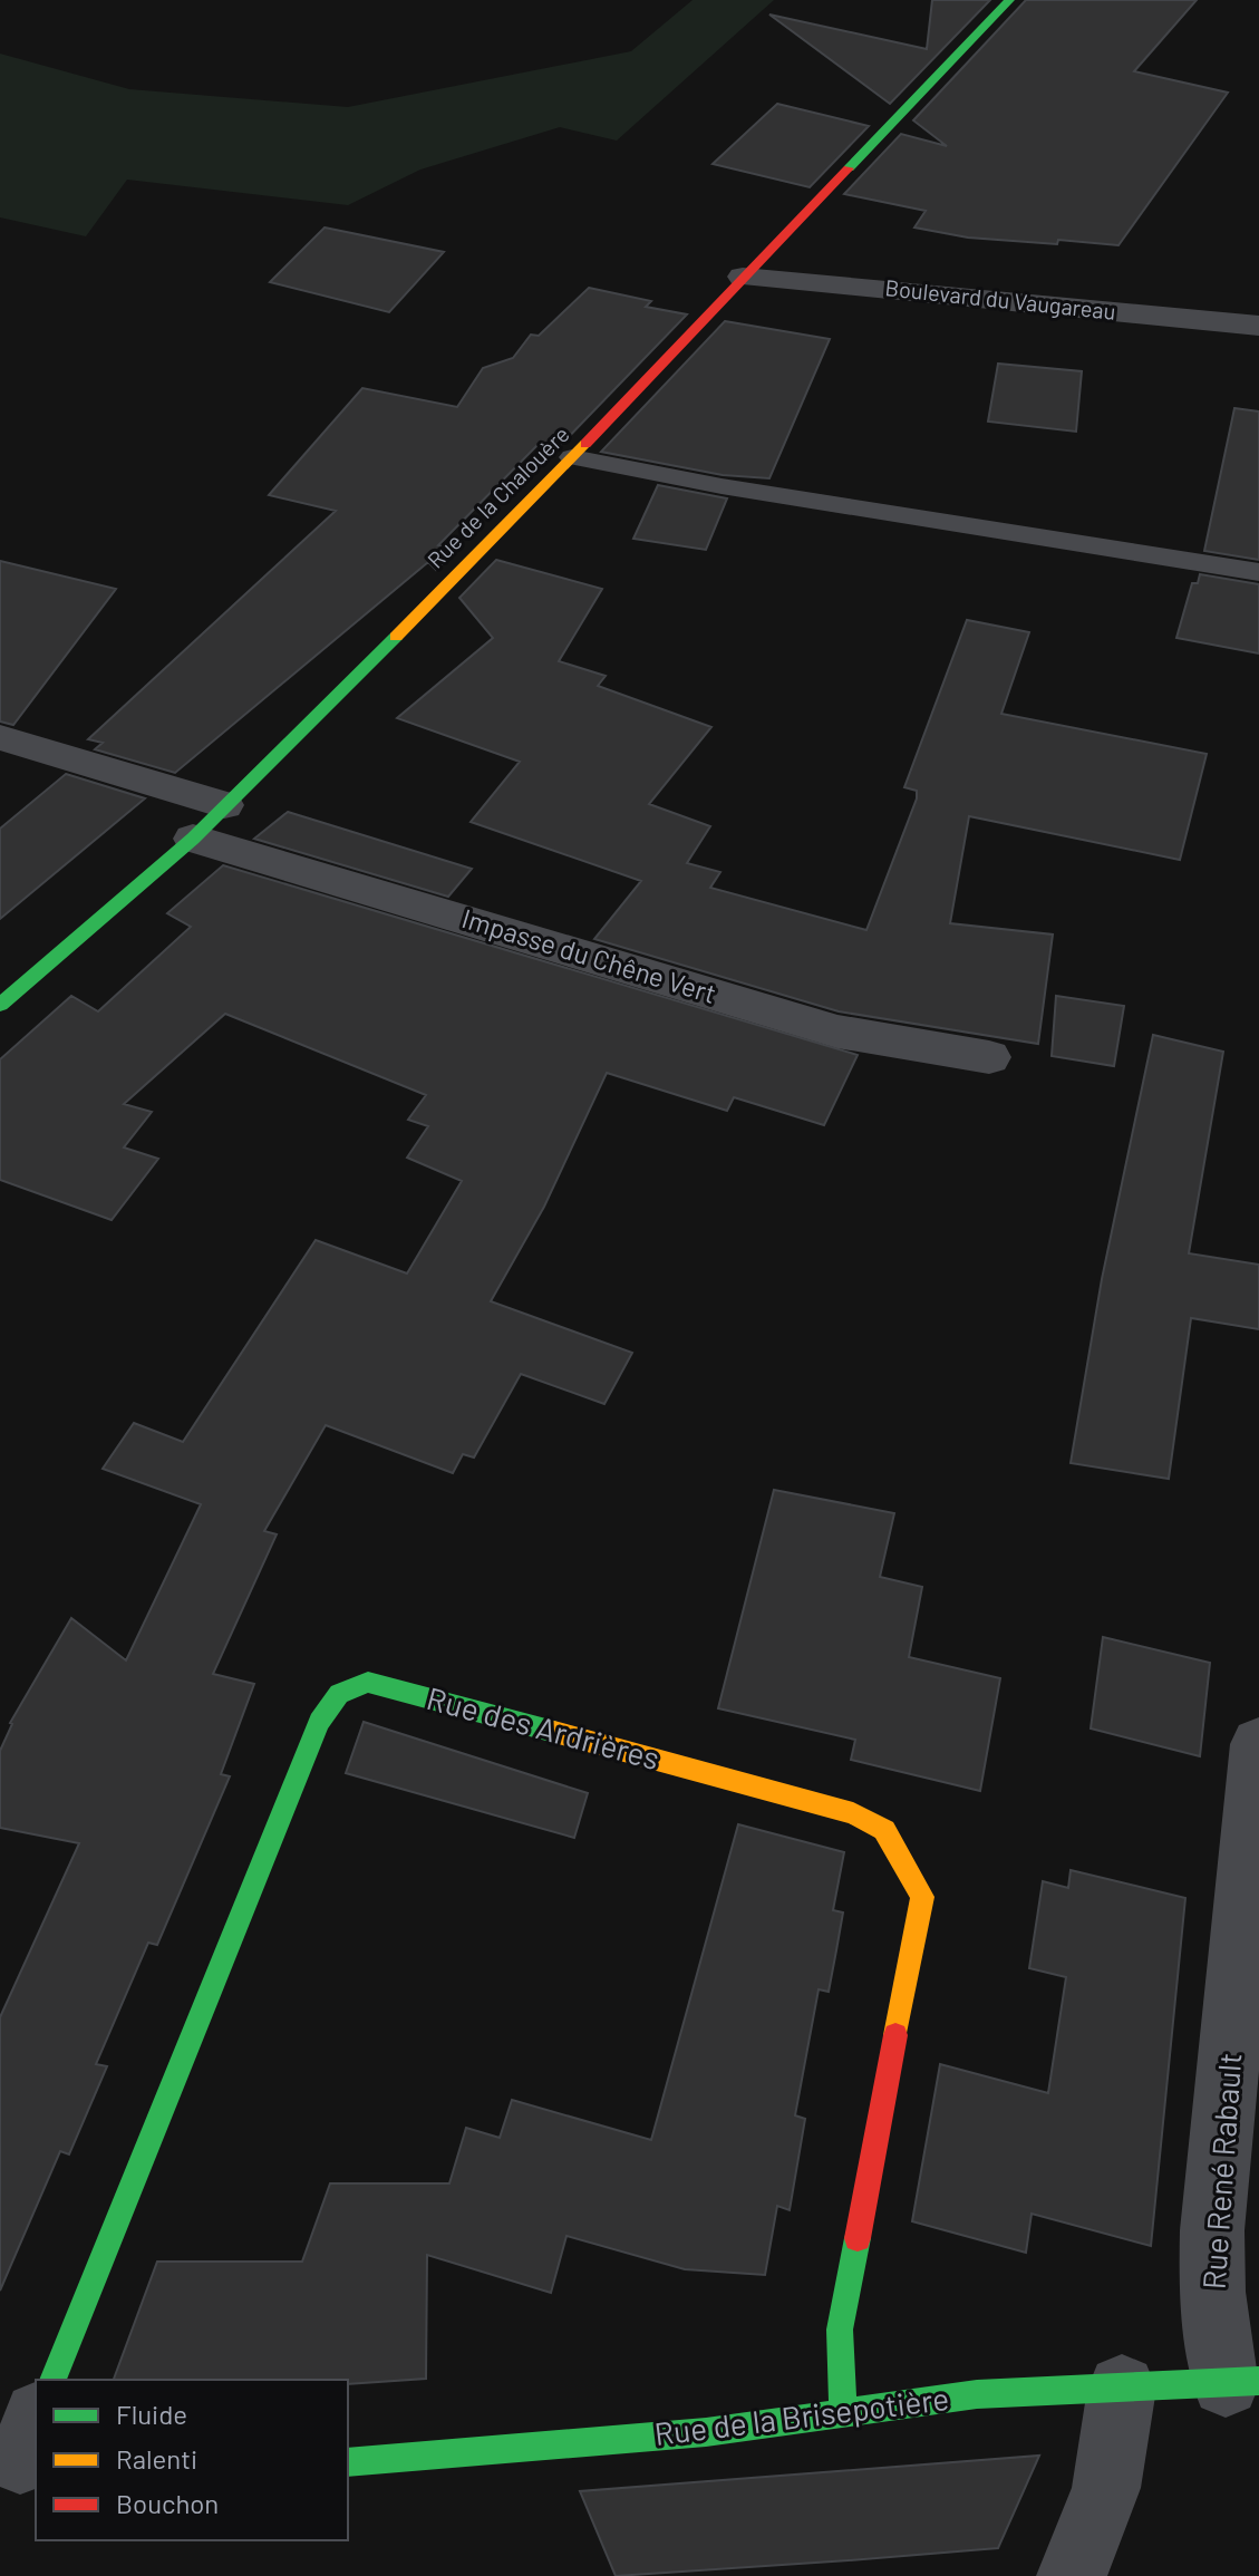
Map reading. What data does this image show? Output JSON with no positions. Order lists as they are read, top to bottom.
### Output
{
  "streets": {
    "street": [
      "Boulevard du Vaugareau",
      "Rue de la Chalouère",
      "Impasse du Chêne Vert",
      "Rue des Ardrières",
      "Rue René Rabault",
      "Rue de la Brisepotière"
    ]
  },
  "crossings": [
    ["Boulevard du Vaugareau", "Rue de la Chalouère"],
    ["Rue de la Chalouère", "Impasse du Chêne Vert"],
    ["Rue des Ardrières", "Rue de la Brisepotière"],
    ["Rue René Rabault", "Rue de la Brisepotière"]
  ],
  "legend": ["Fluide", "Ralenti", "Bouchon"]
}
